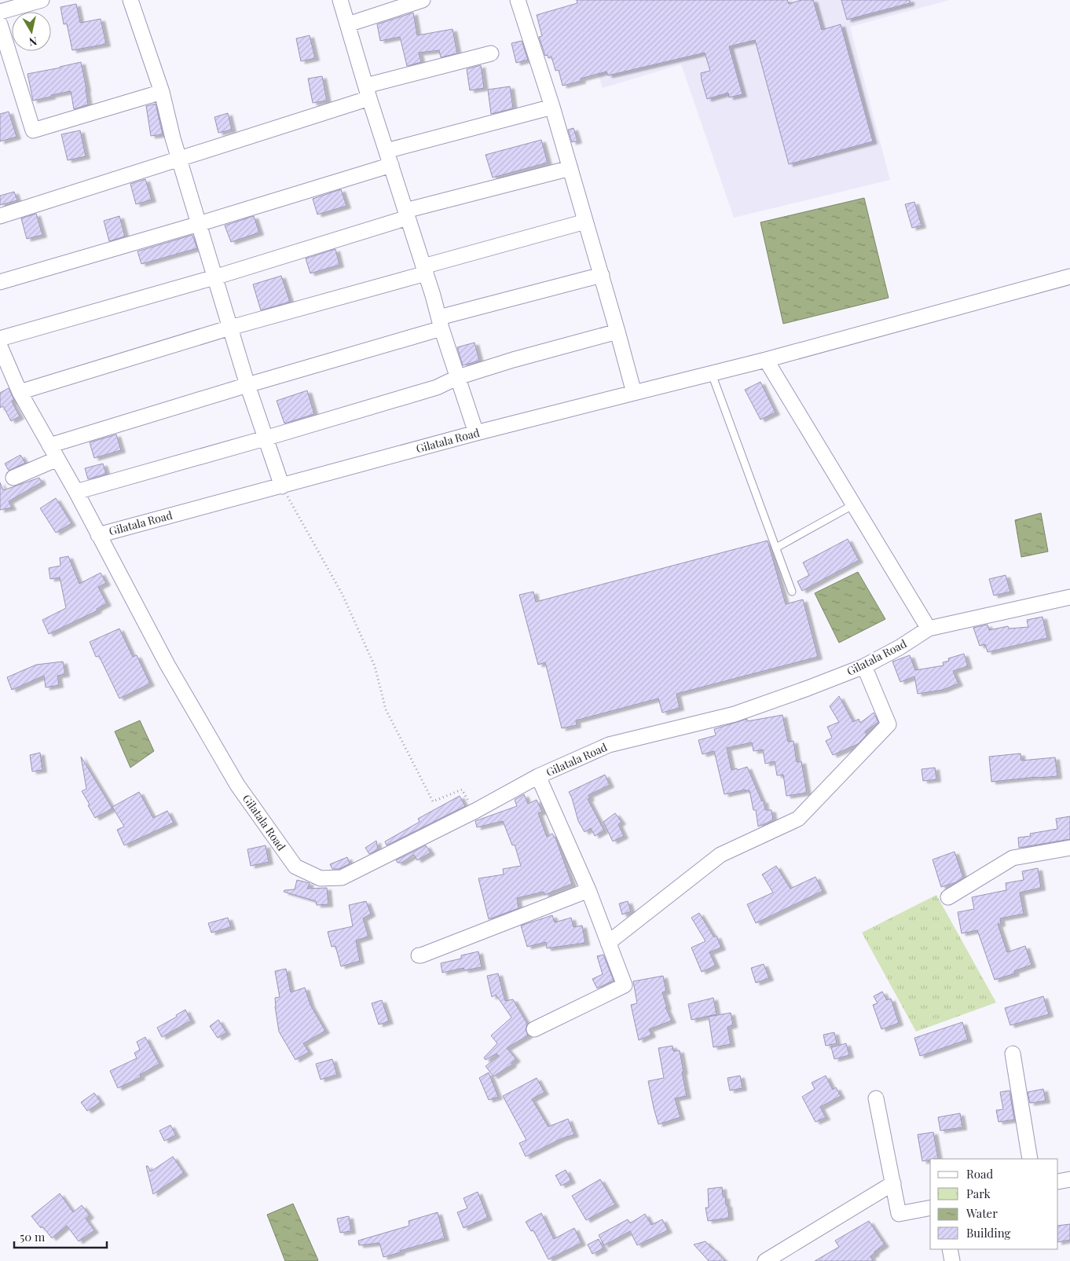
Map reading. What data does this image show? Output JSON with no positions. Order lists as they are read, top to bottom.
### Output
{
  "streets": {
    "street": ["Gilatala Road"]
  },
  "legend": [
    "Road",
    "Park",
    "Water",
    "Building"
  ],
  "scale_bar": "50 m",
  "north": "bottom"
}
